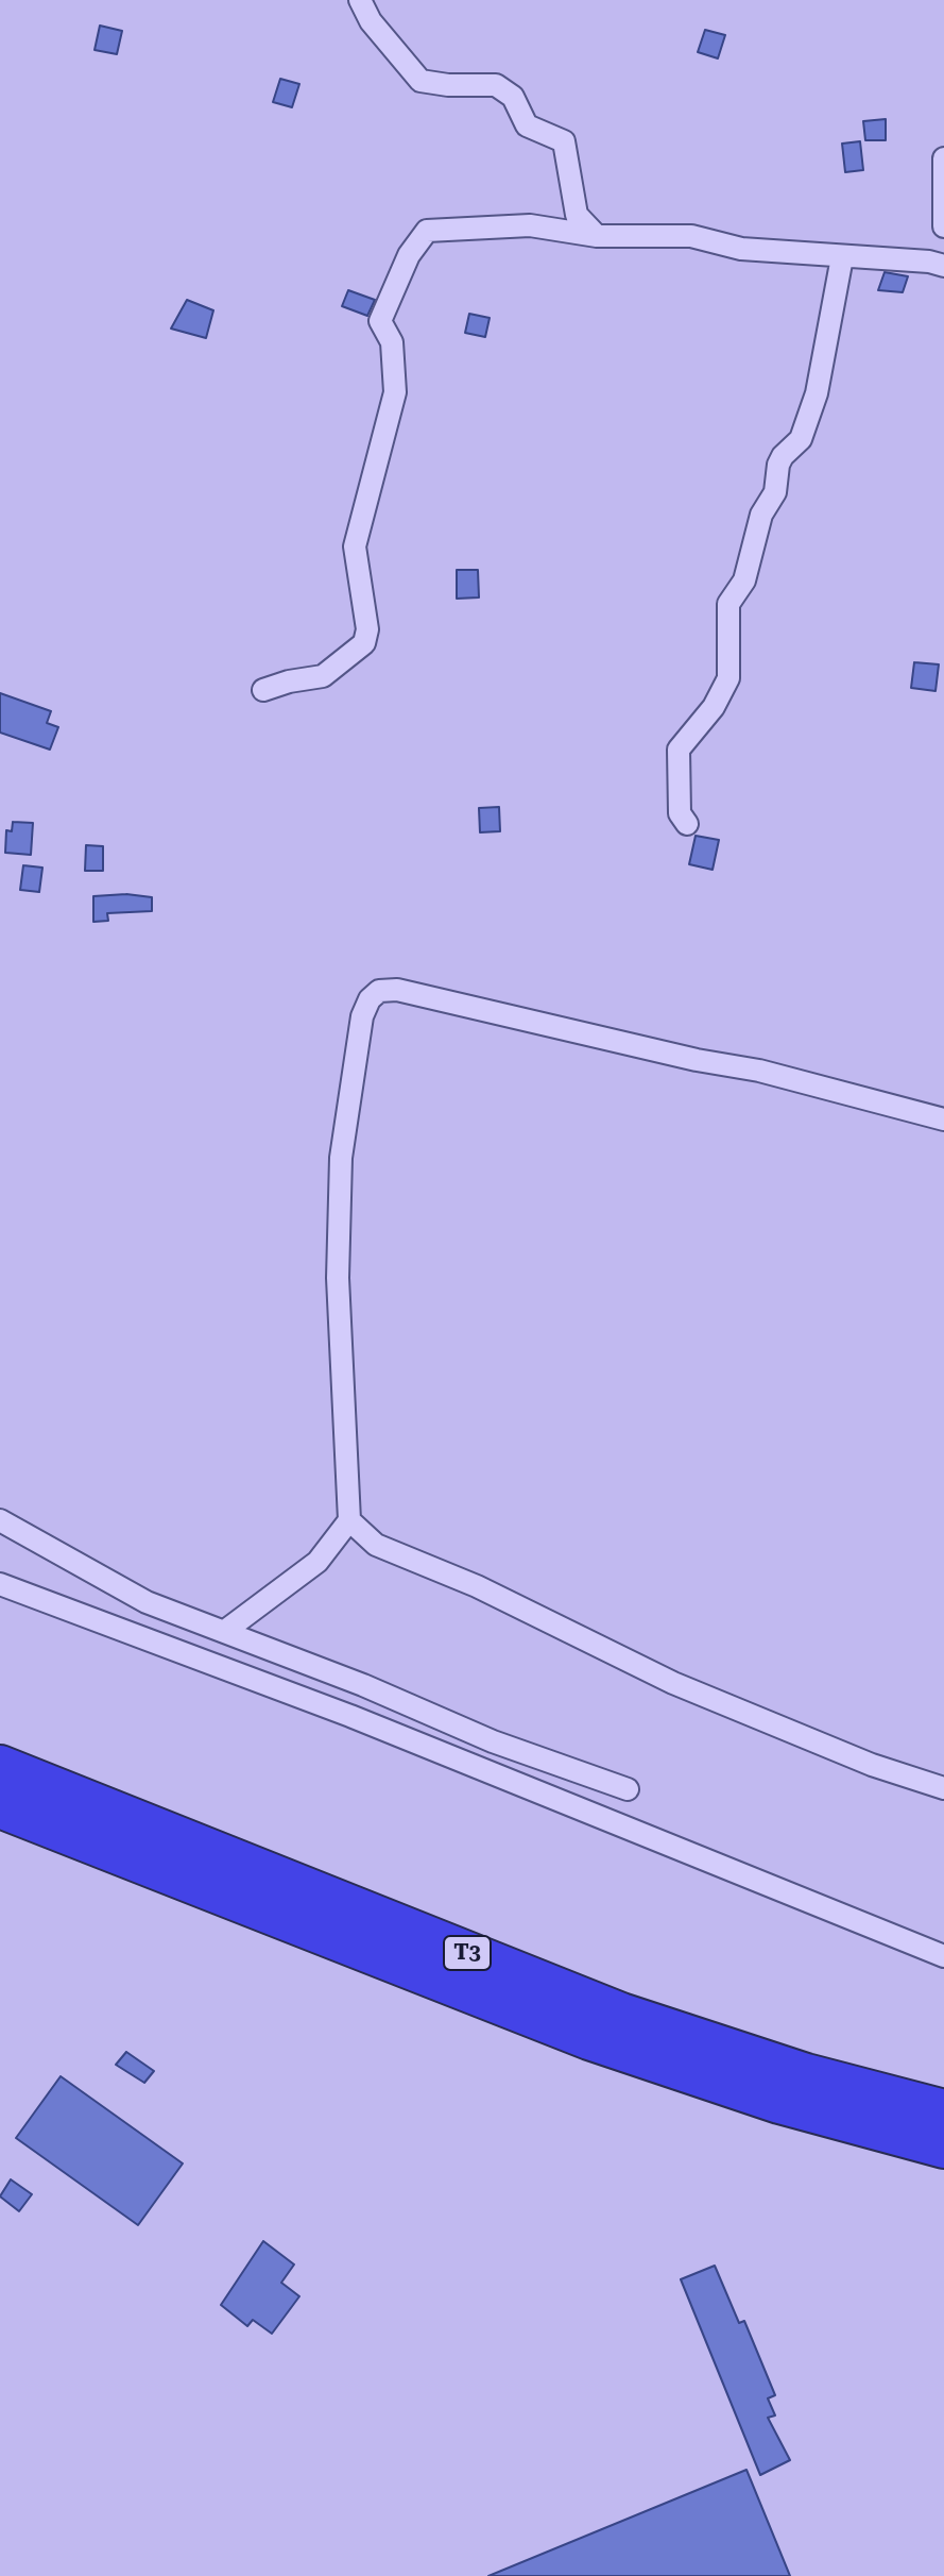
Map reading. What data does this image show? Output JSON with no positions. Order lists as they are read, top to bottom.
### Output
{
  "streets": {
    "highway": ["T3"]
  }
}
